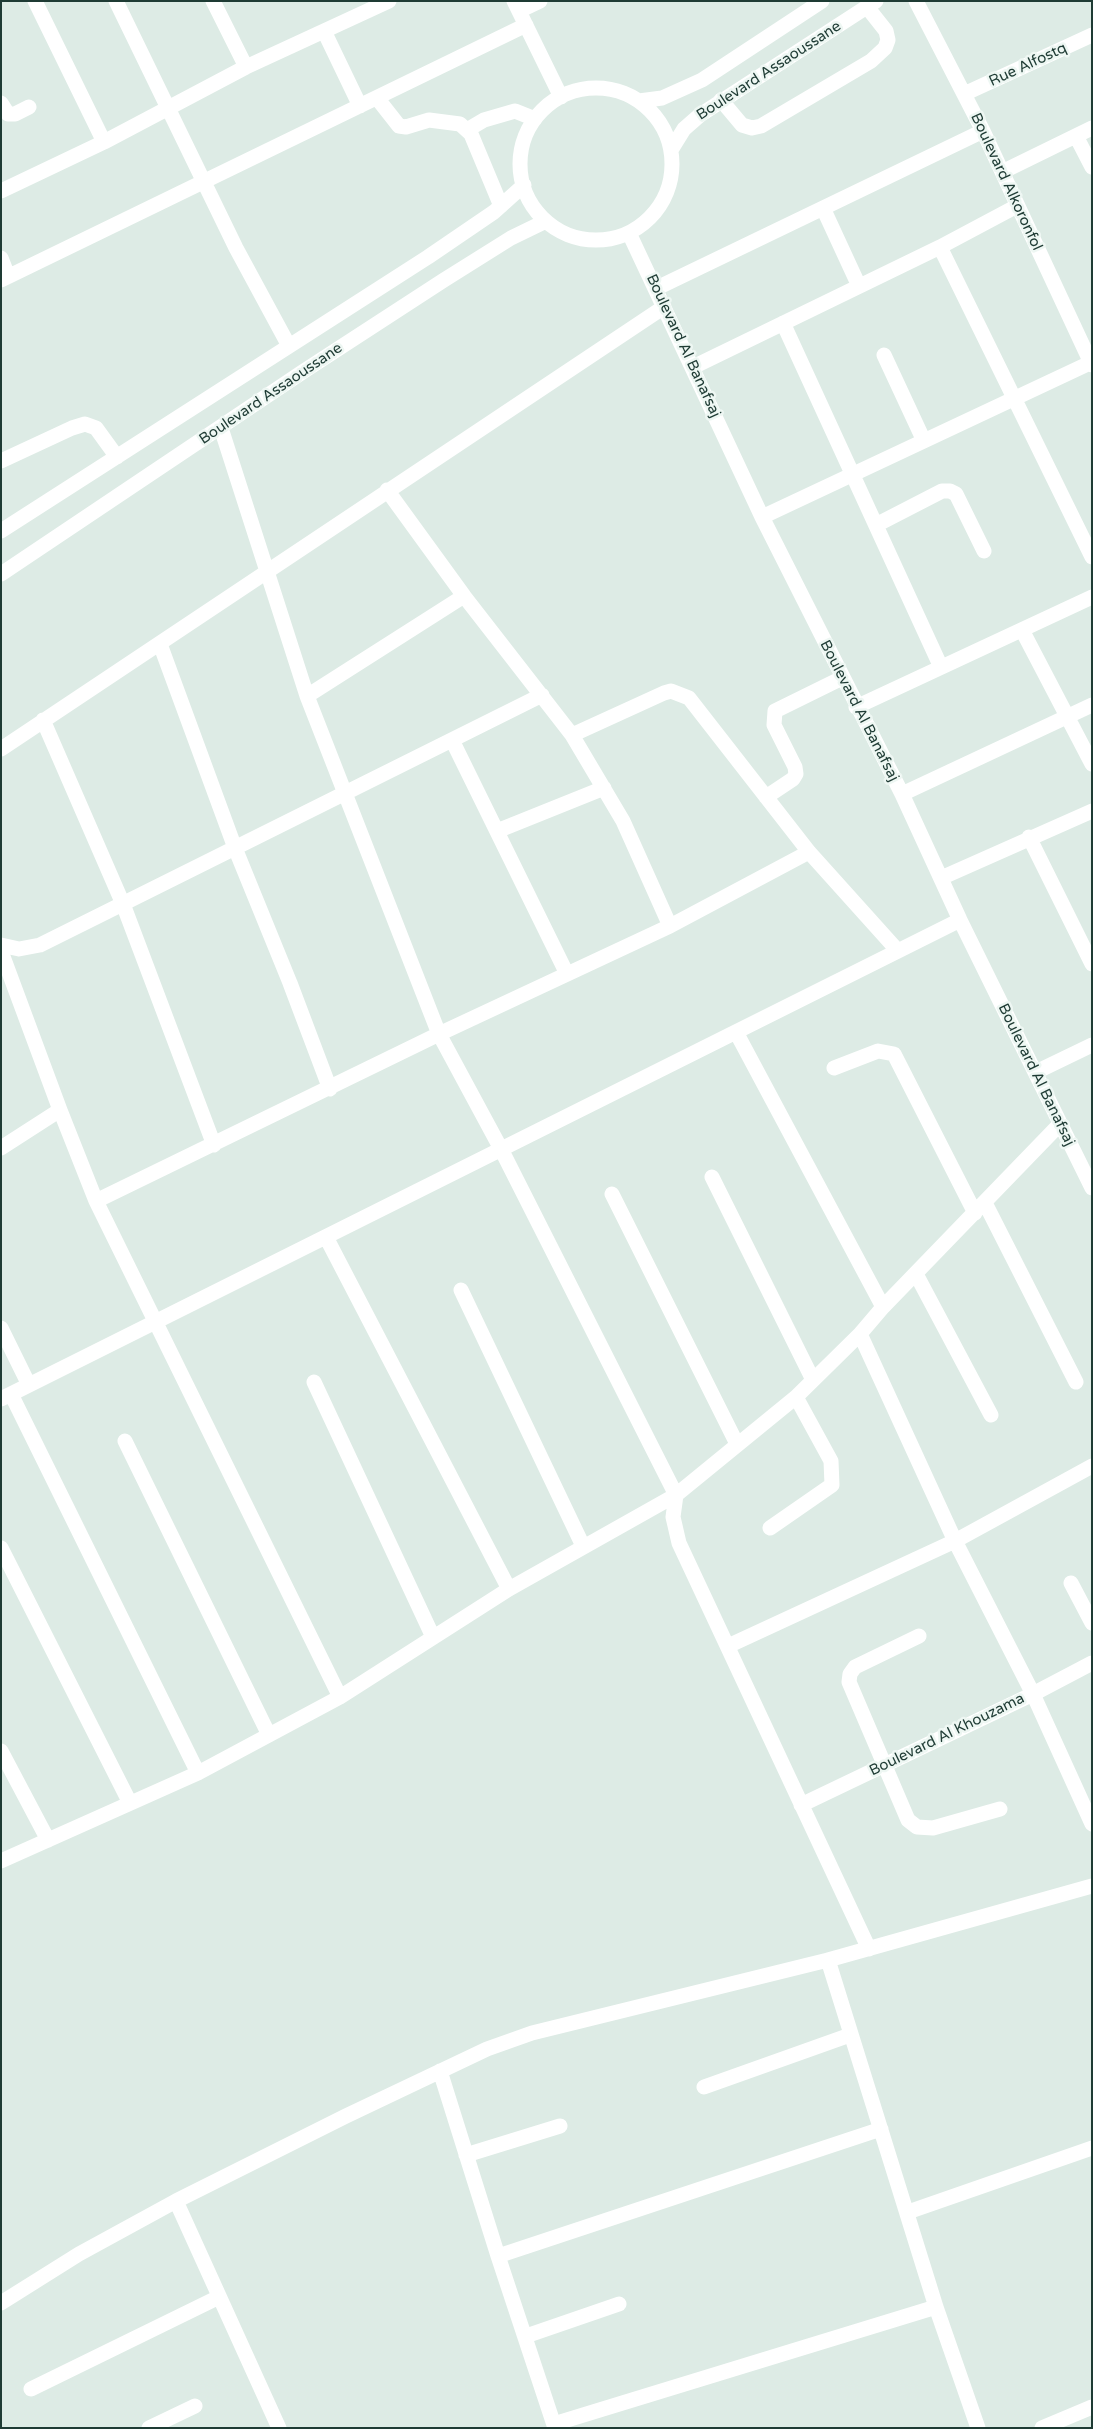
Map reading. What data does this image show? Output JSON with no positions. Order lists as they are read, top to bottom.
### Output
{
  "streets": {
    "street": [
      "Rue Alfostq",
      "Boulevard Assaoussane",
      "Boulevard Alkoronfol",
      "Boulevard Al Banafsaj",
      "Boulevard Al Khouzama"
    ]
  },
  "crossings": [
    ["Rue Alfostq", "Boulevard Alkoronfol"],
    ["Boulevard Assaoussane", "Boulevard Al Banafsaj"]
  ]
}
